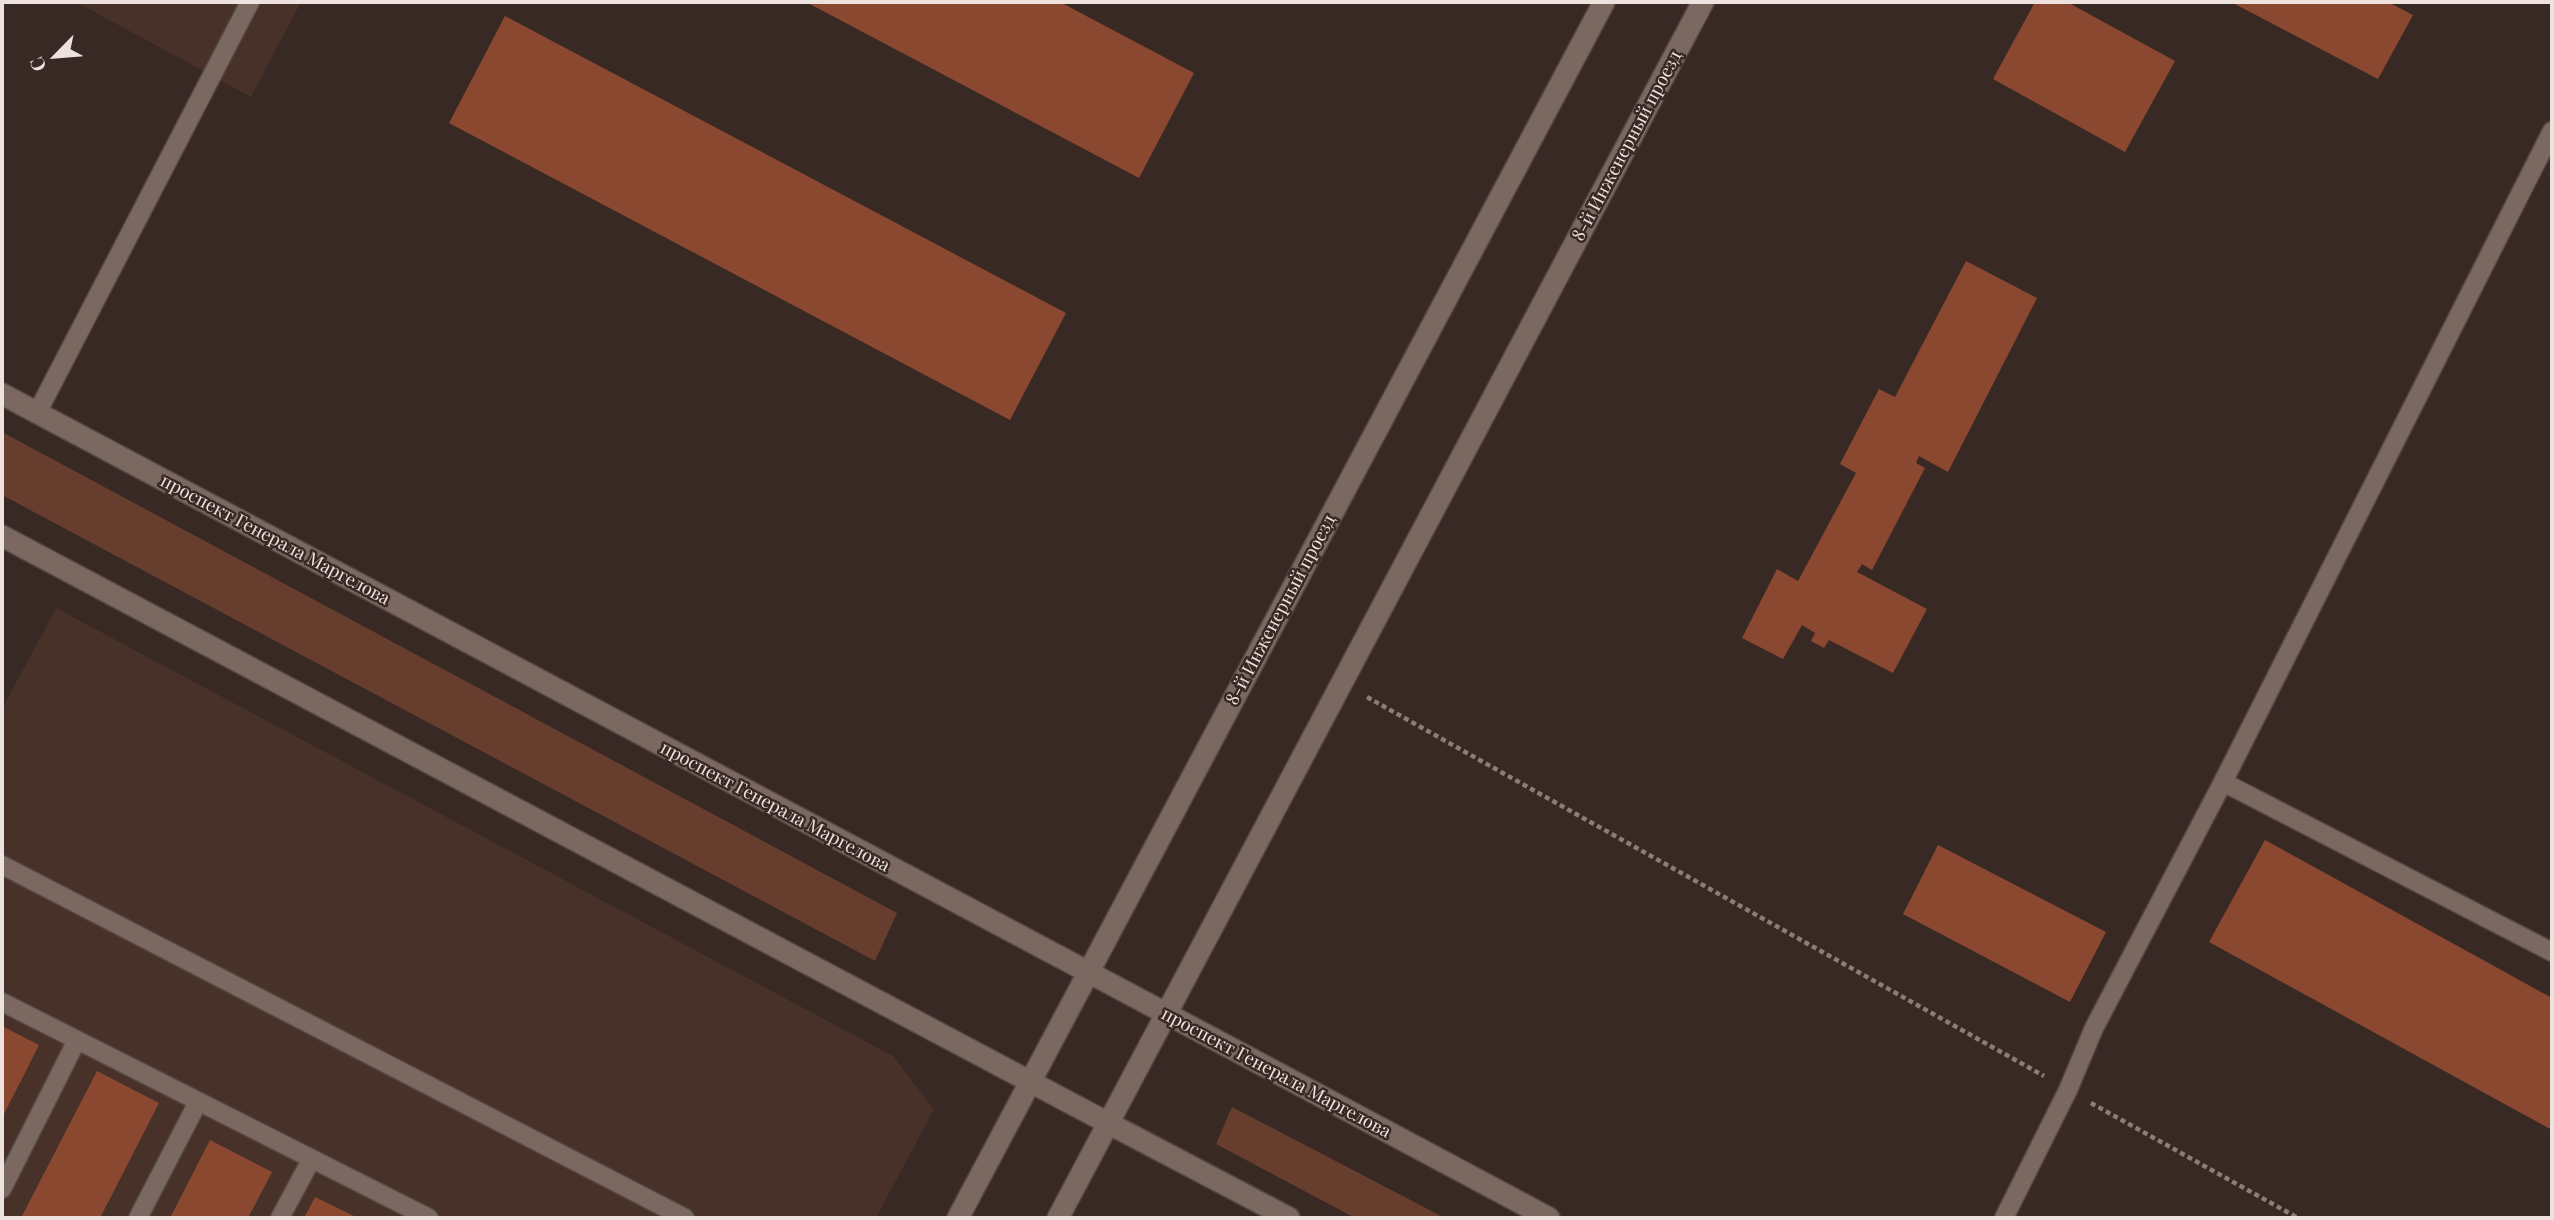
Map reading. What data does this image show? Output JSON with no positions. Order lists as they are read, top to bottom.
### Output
{
  "streets": {
    "street": ["8-й Инженерный проезд", "проспект Генерала Маргелова"]
  },
  "crossings": [
    ["8-й Инженерный проезд", "проспект Генерала Маргелова"]
  ],
  "north": "bottom left"
}
